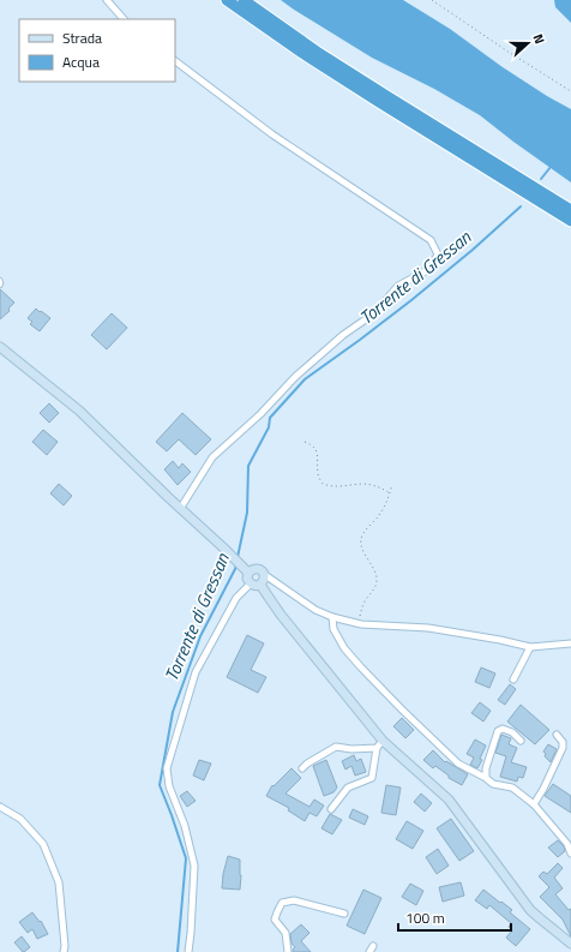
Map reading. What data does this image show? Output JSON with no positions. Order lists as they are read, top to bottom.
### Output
{
  "water": ["Torrente di Gressan"],
  "legend": ["Strada", "Acqua"],
  "scale_bar": "100 m",
  "north": "right"
}
